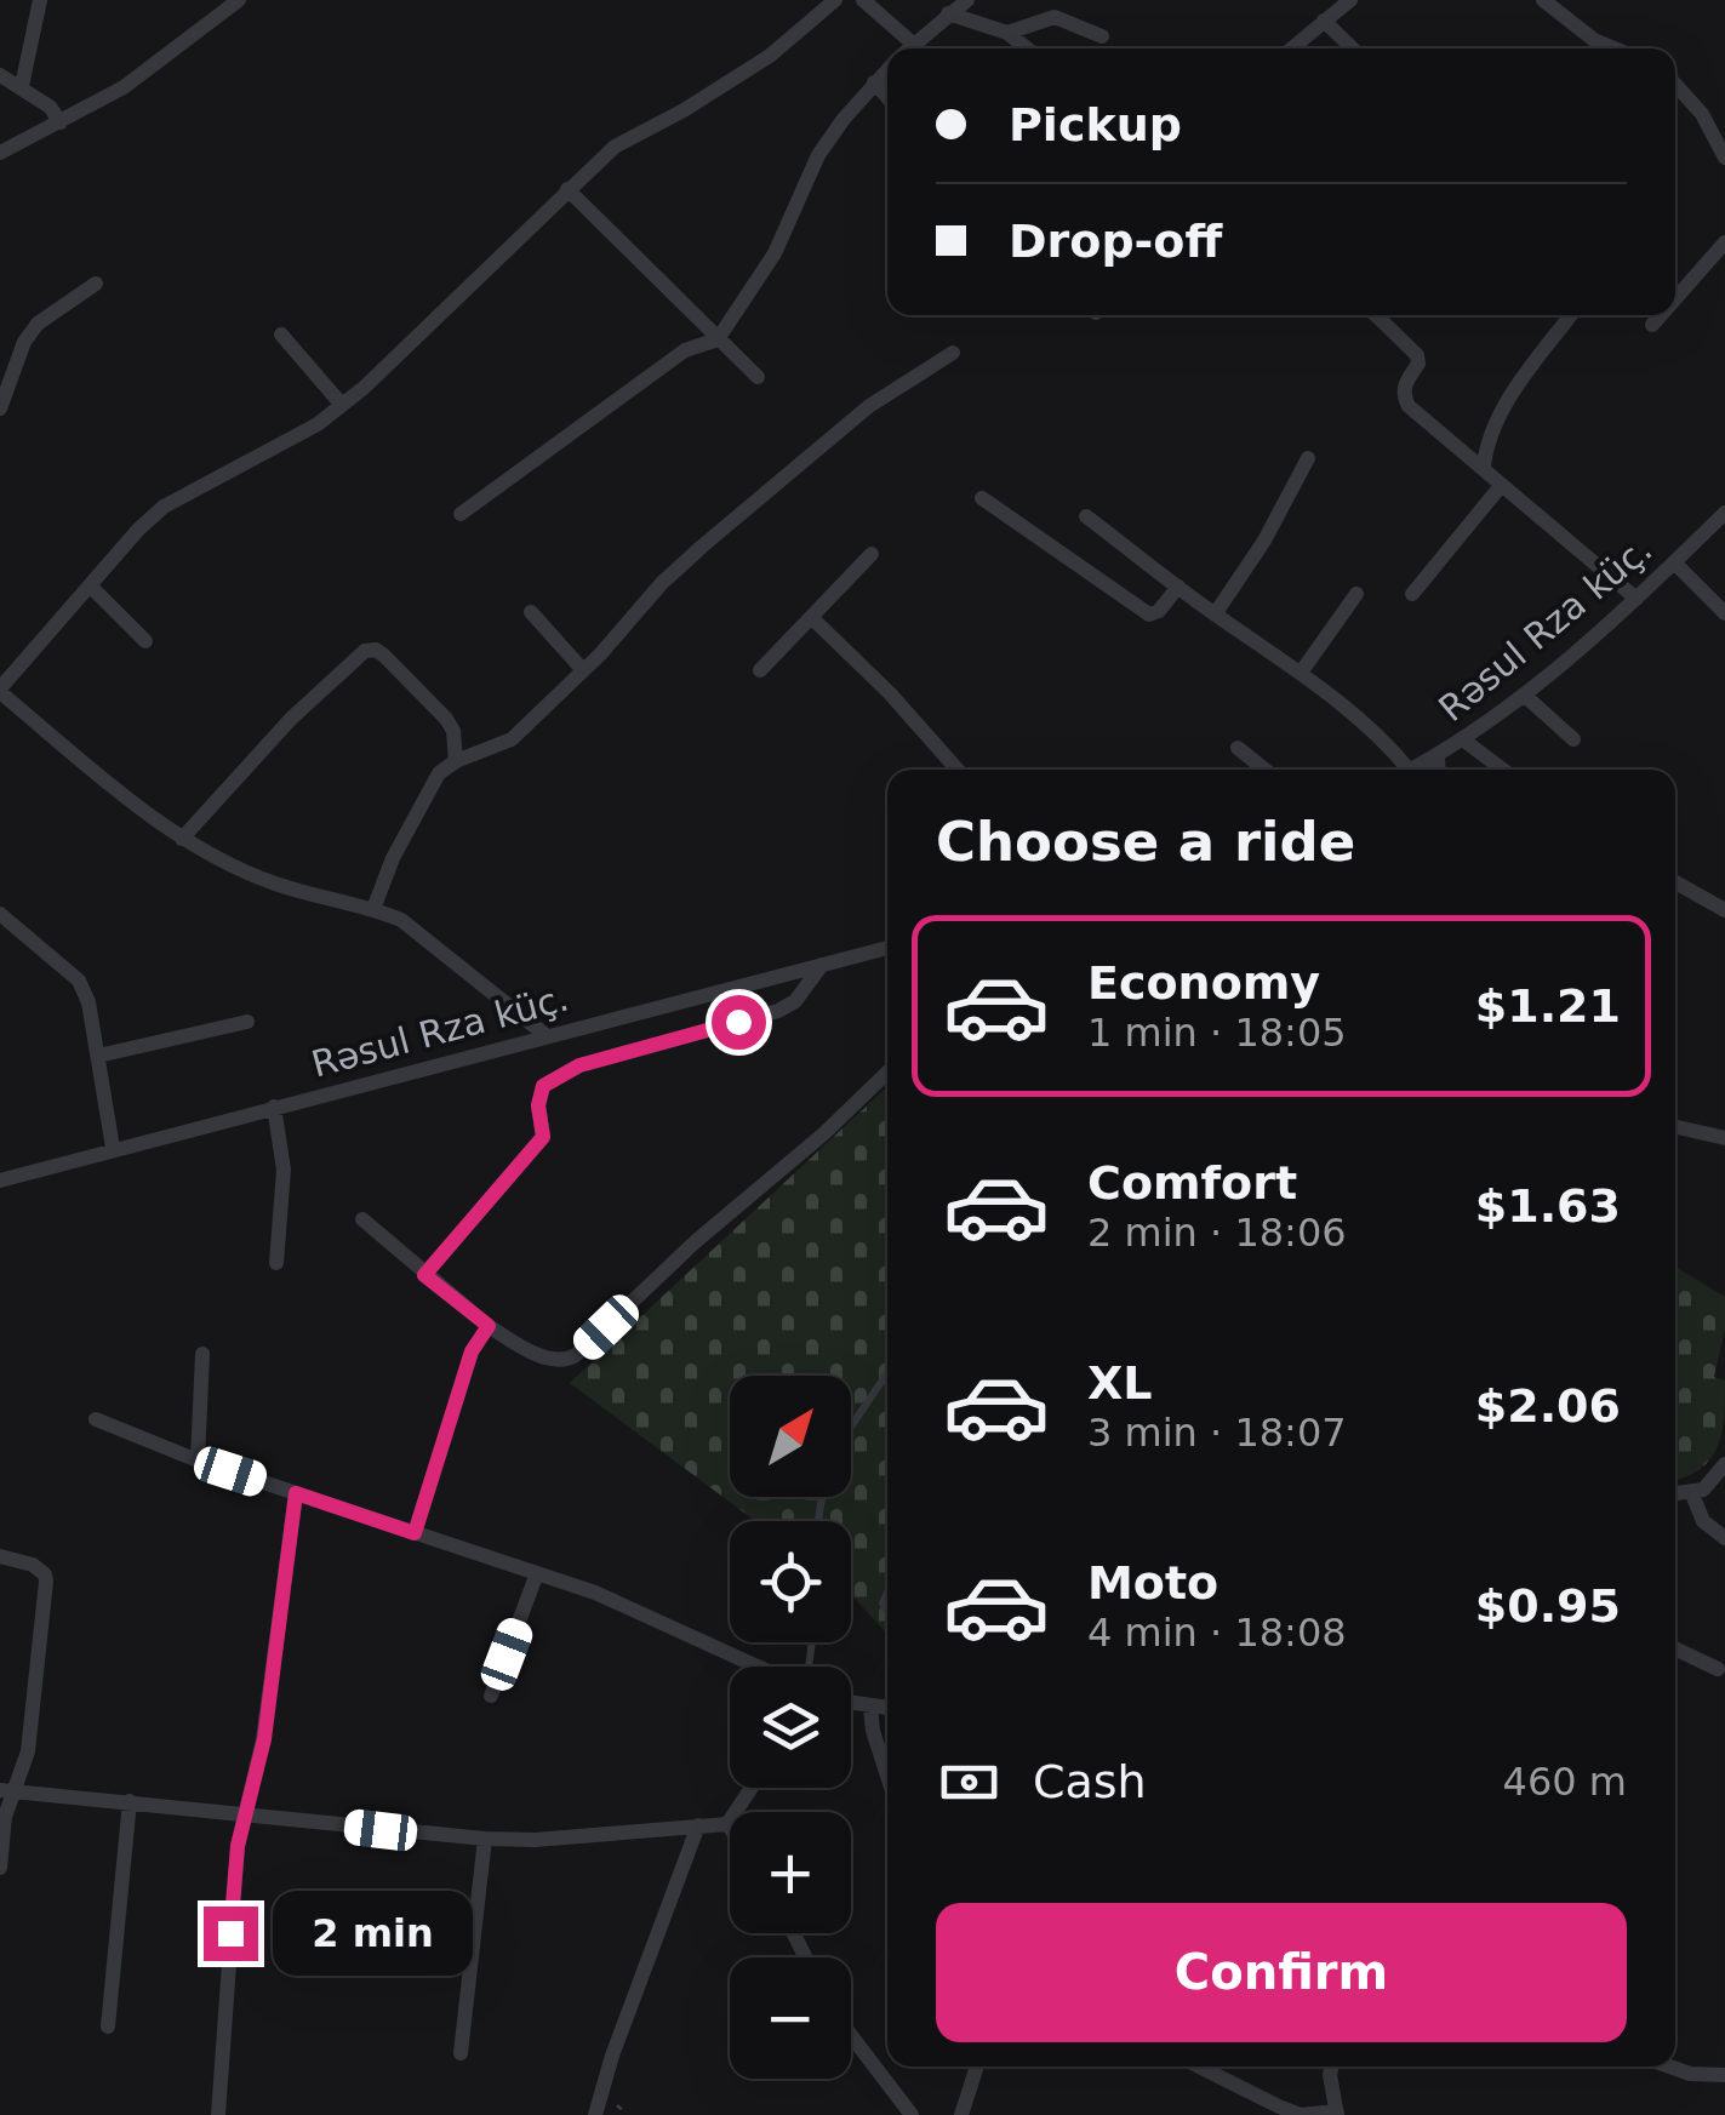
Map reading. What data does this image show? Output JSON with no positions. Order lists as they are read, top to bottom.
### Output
{
  "streets": {
    "street": ["Rəsul Rza küç."]
  },
  "north": "top right",
  "page": {
    "banner": ["Pickup", "Drop-off"],
    "heading": "Choose a ride",
    "list": [
      {
        "name": "Economy",
        "note": "1 min · 18:05",
        "value": "$1.21"
      },
      {
        "name": "Comfort",
        "note": "2 min · 18:06",
        "value": "$1.63"
      },
      {
        "name": "XL",
        "note": "3 min · 18:07",
        "value": "$2.06"
      },
      {
        "name": "Moto",
        "note": "4 min · 18:08",
        "value": "$0.95"
      }
    ],
    "map_buttons": ["+", "−"],
    "pay": ["Cash", "460 m"],
    "buttons": "Confirm",
    "bubble": "2 min"
  }
}
